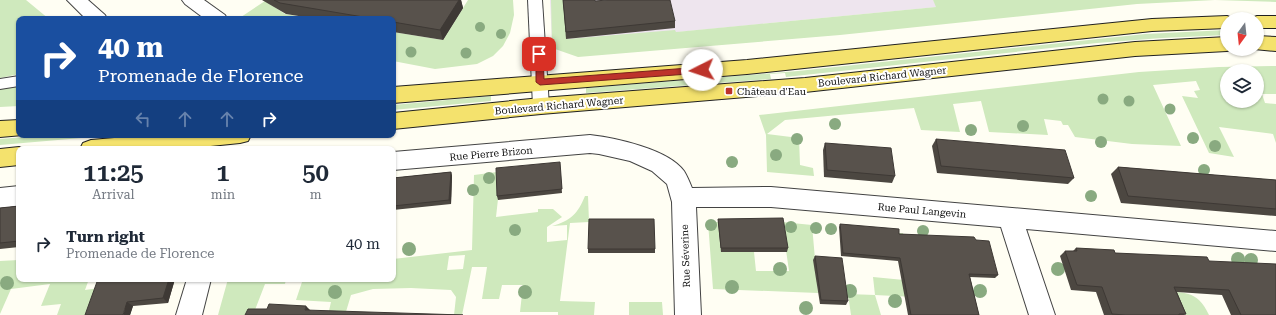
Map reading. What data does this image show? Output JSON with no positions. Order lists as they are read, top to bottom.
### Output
{
  "streets": {
    "main road": ["Boulevard Richard Wagner"],
    "street": ["Rue Pierre Brizon", "Rue Paul Langevin", "Rue Séverine"]
  },
  "crossings": [
    ["Rue Pierre Brizon", "Rue Paul Langevin"],
    ["Rue Pierre Brizon", "Rue Séverine"],
    ["Rue Paul Langevin", "Rue Séverine"]
  ],
  "places": {
    "transit": ["Château d'Eau"]
  },
  "north": "bottom",
  "page": {
    "turn": ["40 m", "Promenade de Florence"],
    "eta": [
      "11:25",
      "Arrival",
      "1",
      "min",
      "50",
      "m"
    ],
    "list": [
      {
        "name": "Turn right",
        "note": "Promenade de Florence",
        "value": "40 m"
      }
    ]
  }
}
